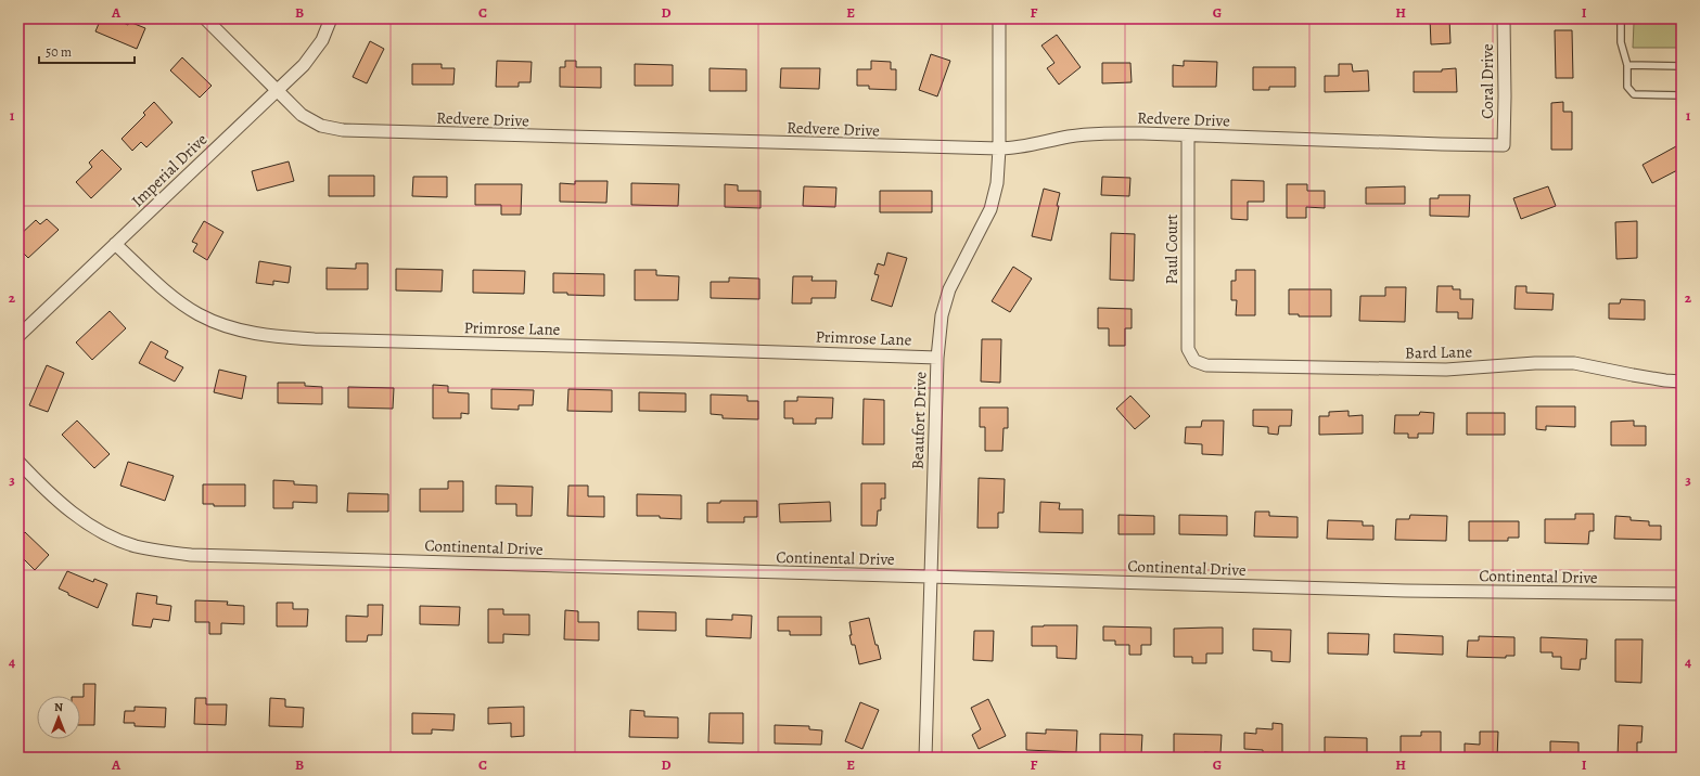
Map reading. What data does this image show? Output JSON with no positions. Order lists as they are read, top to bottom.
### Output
{
  "streets": {
    "street": [
      "Coral Drive",
      "Redvere Drive",
      "Imperial Drive",
      "Paul Court",
      "Primrose Lane",
      "Bard Lane",
      "Beaufort Drive",
      "Continental Drive"
    ]
  },
  "crossings": [
    ["Coral Drive", "Redvere Drive"],
    ["Redvere Drive", "Imperial Drive"],
    ["Redvere Drive", "Paul Court"],
    ["Redvere Drive", "Beaufort Drive"],
    ["Imperial Drive", "Primrose Lane"],
    ["Paul Court", "Bard Lane"],
    ["Primrose Lane", "Beaufort Drive"],
    ["Beaufort Drive", "Continental Drive"]
  ],
  "scale_bar": "50 m",
  "north": "top",
  "grid": {
    "columns": [
      "A",
      "B",
      "C",
      "D",
      "E",
      "F",
      "G",
      "H",
      "I"
    ],
    "rows": [
      "1",
      "2",
      "3",
      "4"
    ]
  }
}
